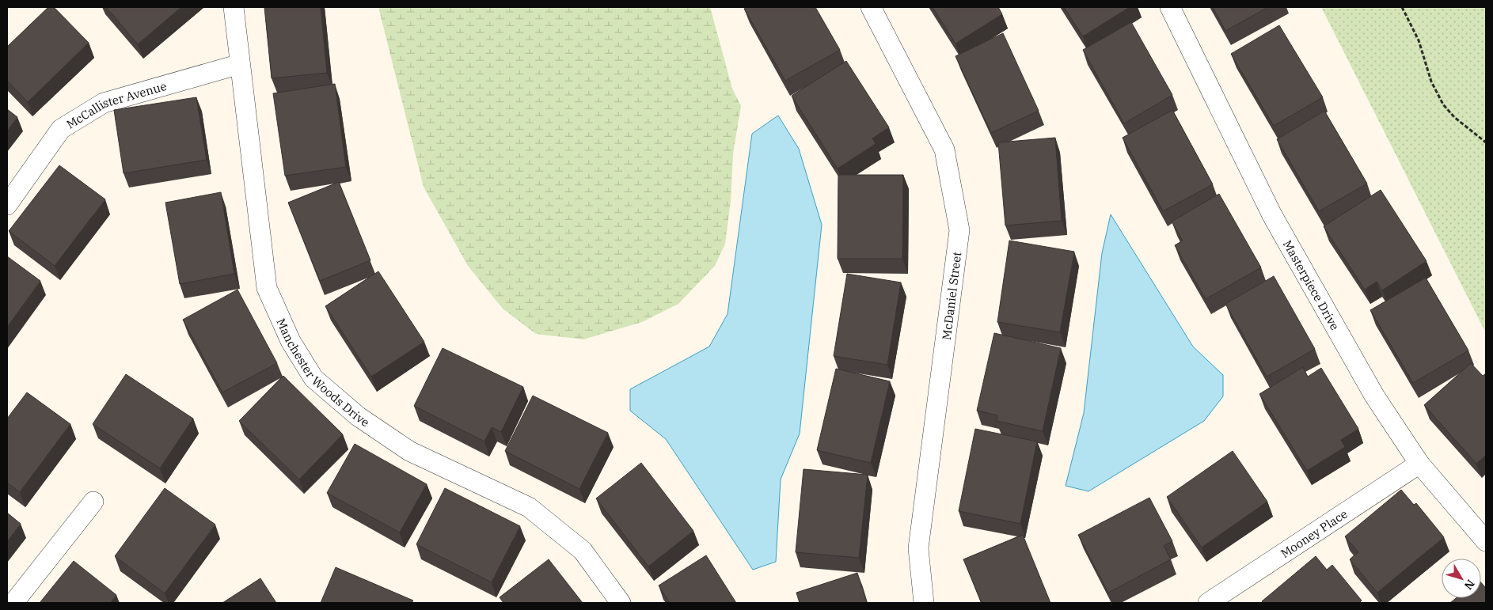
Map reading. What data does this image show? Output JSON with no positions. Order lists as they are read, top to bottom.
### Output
{
  "streets": {
    "street": [
      "McCallister Avenue",
      "Masterpiece Drive",
      "McDaniel Street",
      "Manchester Woods Drive",
      "Mooney Place"
    ]
  },
  "crossings": [
    ["McCallister Avenue", "Manchester Woods Drive"],
    ["Masterpiece Drive", "Mooney Place"]
  ],
  "north": "bottom right"
}
